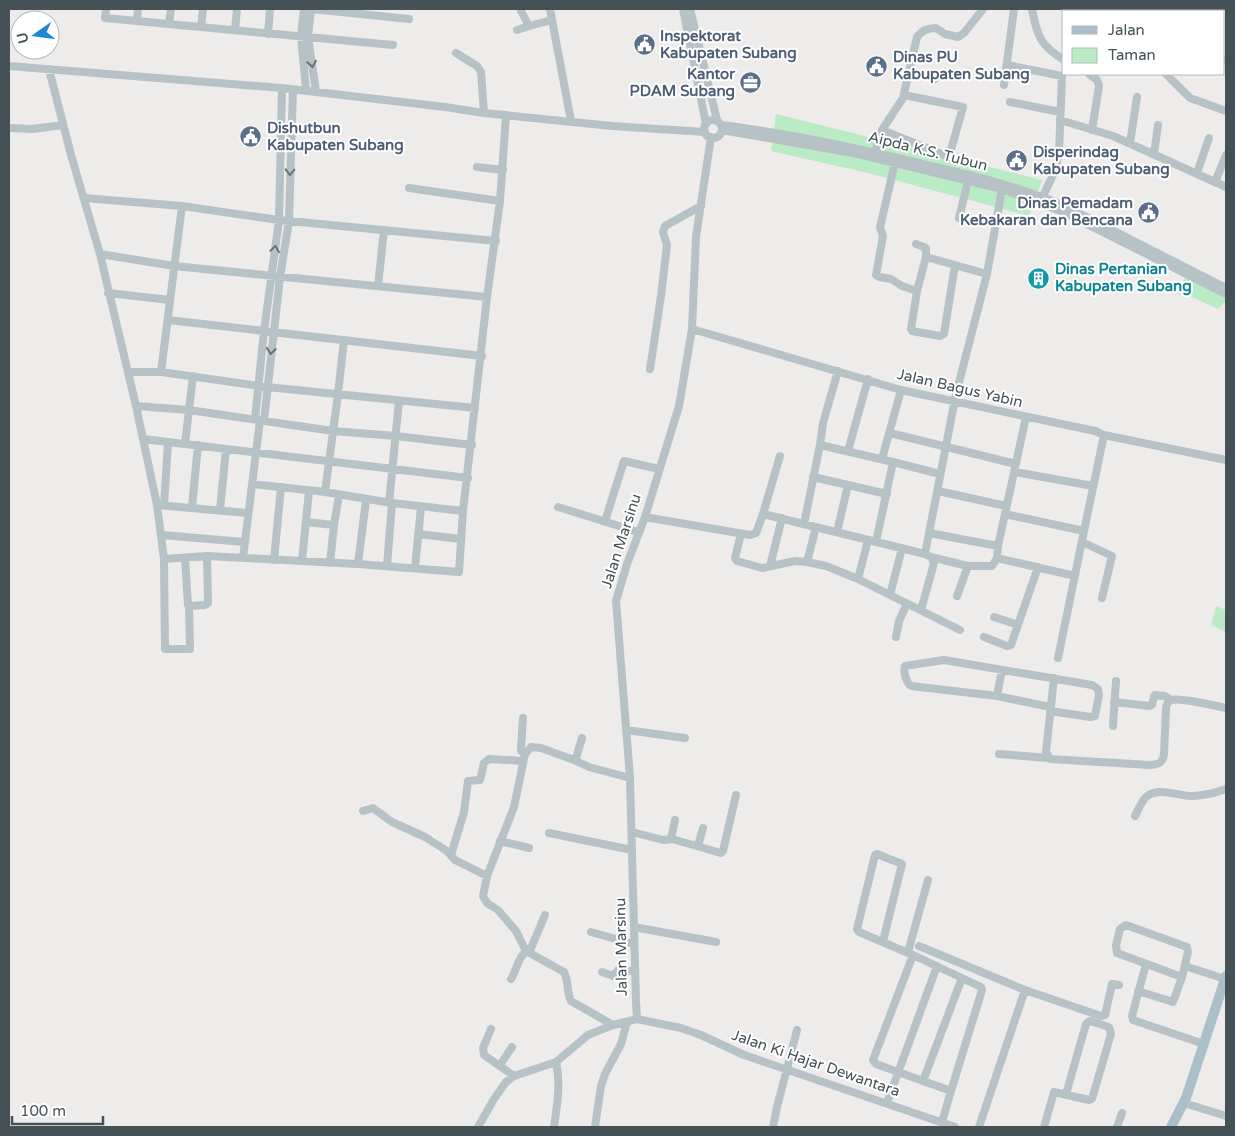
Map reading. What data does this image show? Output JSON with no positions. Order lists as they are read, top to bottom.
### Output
{
  "streets": {
    "street": [
      "Aipda K.S. Tubun",
      "Jalan Bagus Yabin",
      "Jalan Marsinu",
      "Jalan Ki Hajar Dewantara"
    ]
  },
  "crossings": [
    ["Jalan Bagus Yabin", "Jalan Marsinu"],
    ["Jalan Marsinu", "Jalan Ki Hajar Dewantara"]
  ],
  "places": {
    "public building": [
      "Inspektorat Kabupaten Subang",
      "Dinas PU Kabupaten Subang",
      "Dishutbun Kabupaten Subang",
      "Disperindag Kabupaten Subang",
      "Dinas Pemadam Kebakaran dan Bencana"
    ],
    "office": ["Kantor PDAM Subang"],
    "building": ["Dinas Pertanian Kabupaten Subang"]
  },
  "legend": ["Jalan", "Taman"],
  "scale_bar": "100 m",
  "north": "left"
}
